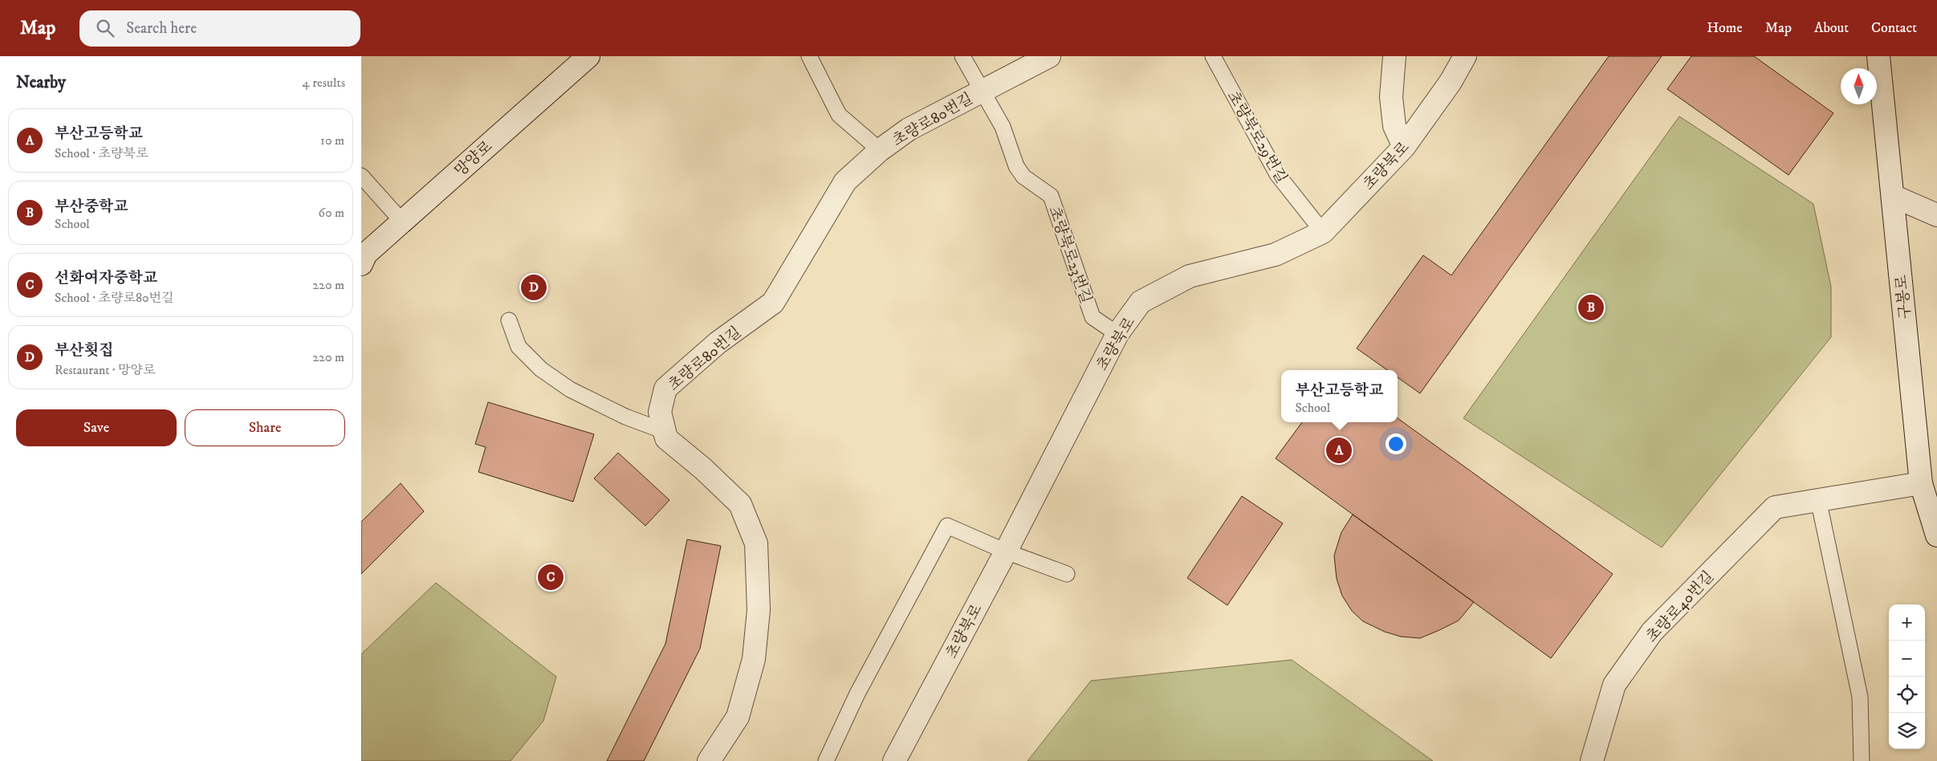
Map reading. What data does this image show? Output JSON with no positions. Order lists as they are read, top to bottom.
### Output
{
  "streets": {
    "street": [
      "초량로80번길",
      "망양로",
      "초량북로",
      "구봉로",
      "초량로40번길"
    ],
    "lane": ["초량북로29번길", "초량북로23번길"]
  },
  "crossings": [
    ["초량로80번길", "초량북로23번길"],
    ["초량북로29번길", "초량북로"],
    ["초량북로", "초량북로23번길"],
    ["구봉로", "초량로40번길"]
  ],
  "north": "top",
  "page": {
    "header": "Map",
    "search": "Search here",
    "nav": [
      "Home",
      "Map",
      "About",
      "Contact"
    ],
    "heading": ["Nearby", "4 results"],
    "list": [
      {
        "mark": "A",
        "name": "부산고등학교",
        "note": "School · 초량북로",
        "value": "10 m"
      },
      {
        "mark": "B",
        "name": "부산중학교",
        "note": "School",
        "value": "60 m"
      },
      {
        "mark": "C",
        "name": "선화여자중학교",
        "note": "School · 초량로80번길",
        "value": "220 m"
      },
      {
        "mark": "D",
        "name": "부산횟집",
        "note": "Restaurant · 망양로",
        "value": "220 m"
      }
    ],
    "pins": [
      "D",
      "B",
      "A",
      "C"
    ],
    "popup": ["부산고등학교", "School"],
    "buttons": ["Save", "Share"],
    "map_buttons": ["+", "−"]
  }
}
